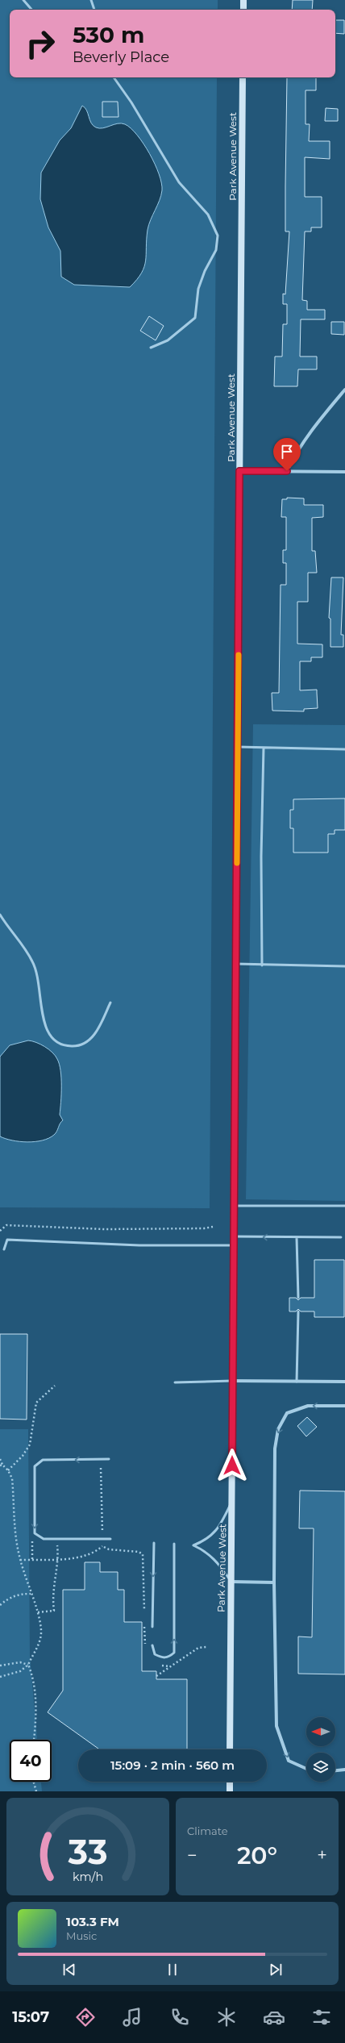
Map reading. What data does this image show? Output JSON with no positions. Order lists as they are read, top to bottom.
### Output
{
  "streets": {
    "street": ["Park Avenue West"]
  },
  "north": "left",
  "page": {
    "turn": ["530 m", "Beverly Place"],
    "limit": "40",
    "trip": "15:09 · 2 min · 560 m",
    "tile": "Climate",
    "heat": ["−", "20°", "+"],
    "song": ["103.3 FM", "Music"],
    "tabs": "15:07",
    "gauge": ["33", "km/h"]
  }
}
